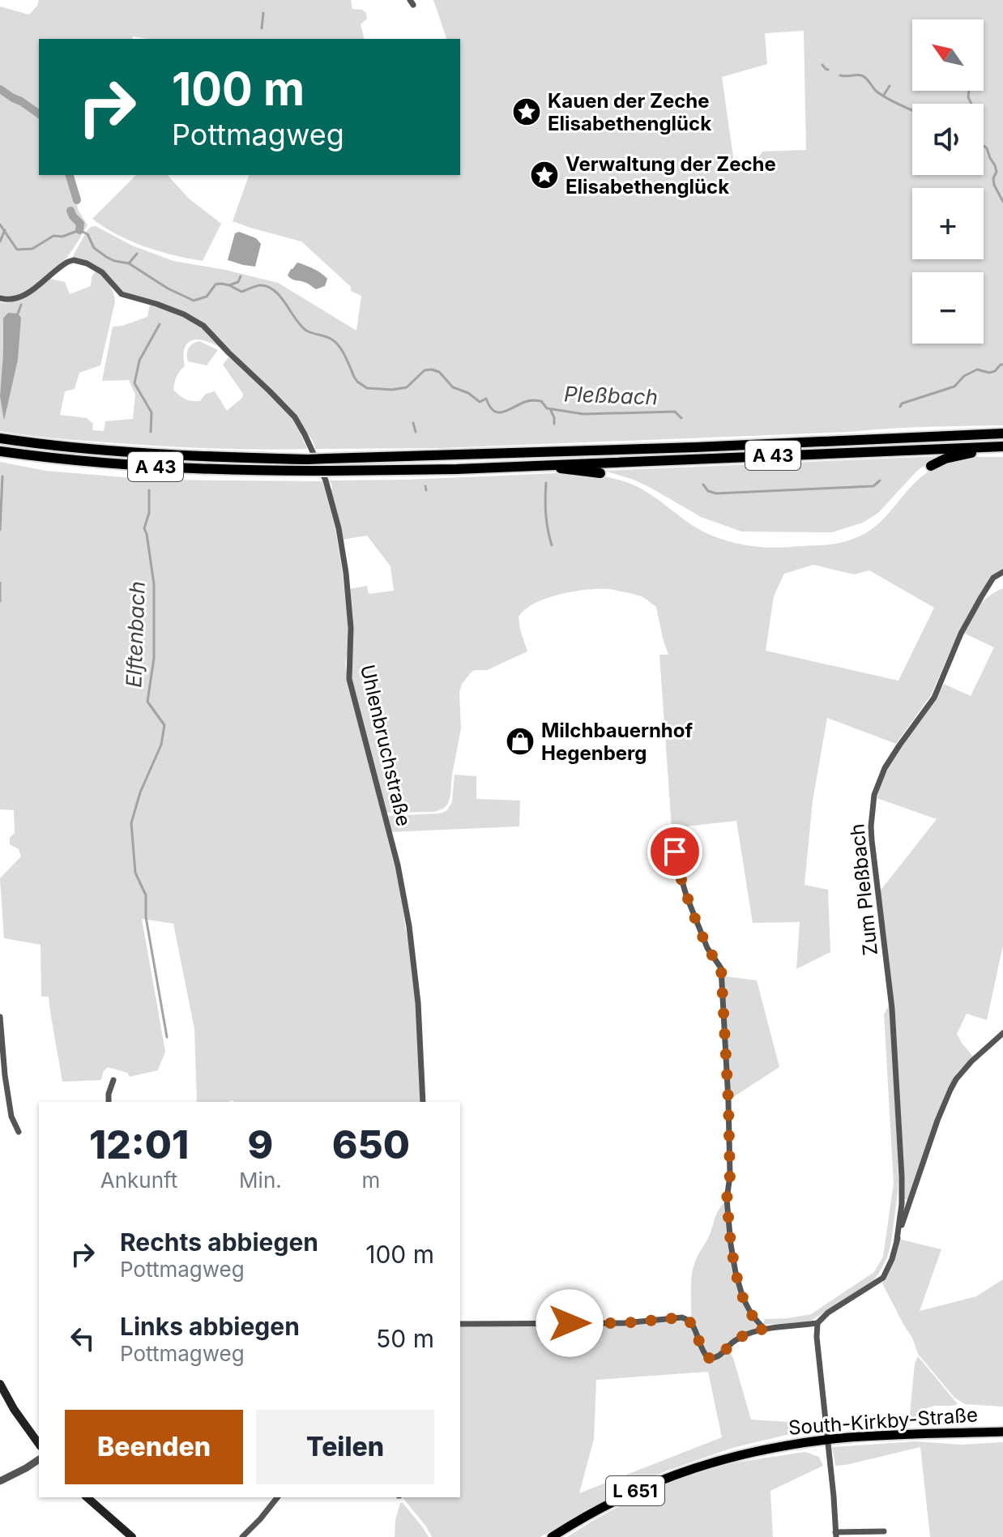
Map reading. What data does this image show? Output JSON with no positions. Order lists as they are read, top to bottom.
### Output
{
  "streets": {
    "highway": ["A 43"],
    "main road": ["South-Kirkby-Straße", "L 651"],
    "street": ["Uhlenbruchstraße", "Zum Pleßbach"]
  },
  "water": ["Pleßbach", "Elftenbach"],
  "places": {
    "place": ["Kauen der Zeche Elisabethenglück", "Verwaltung der Zeche Elisabethenglück"],
    "shop": ["Milchbauernhof Hegenberg"]
  },
  "north": "top left",
  "page": {
    "map_buttons": ["+", "−"],
    "turn": ["100 m", "Pottmagweg"],
    "eta": [
      "12:01",
      "Ankunft",
      "9",
      "Min.",
      "650",
      "m"
    ],
    "list": [
      {
        "name": "Rechts abbiegen",
        "note": "Pottmagweg",
        "value": "100 m"
      },
      {
        "name": "Links abbiegen",
        "note": "Pottmagweg",
        "value": "50 m"
      }
    ],
    "buttons": ["Beenden", "Teilen"]
  }
}
